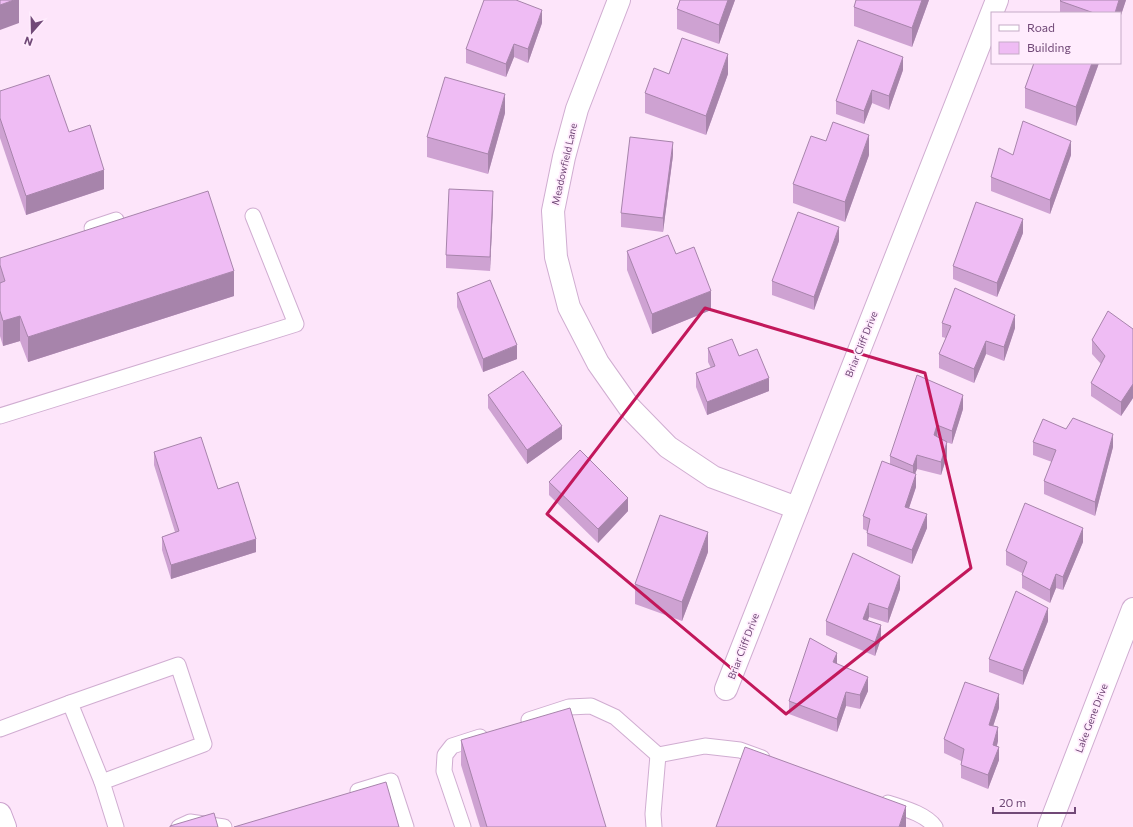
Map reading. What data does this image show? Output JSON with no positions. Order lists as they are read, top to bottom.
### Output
{
  "streets": {
    "street": ["Meadowfield Lane", "Briar Cliff Drive", "Lake Gene Drive"]
  },
  "crossings": [
    ["Meadowfield Lane", "Briar Cliff Drive"]
  ],
  "legend": ["Road", "Building"],
  "scale_bar": "20 m",
  "north": "bottom"
}
